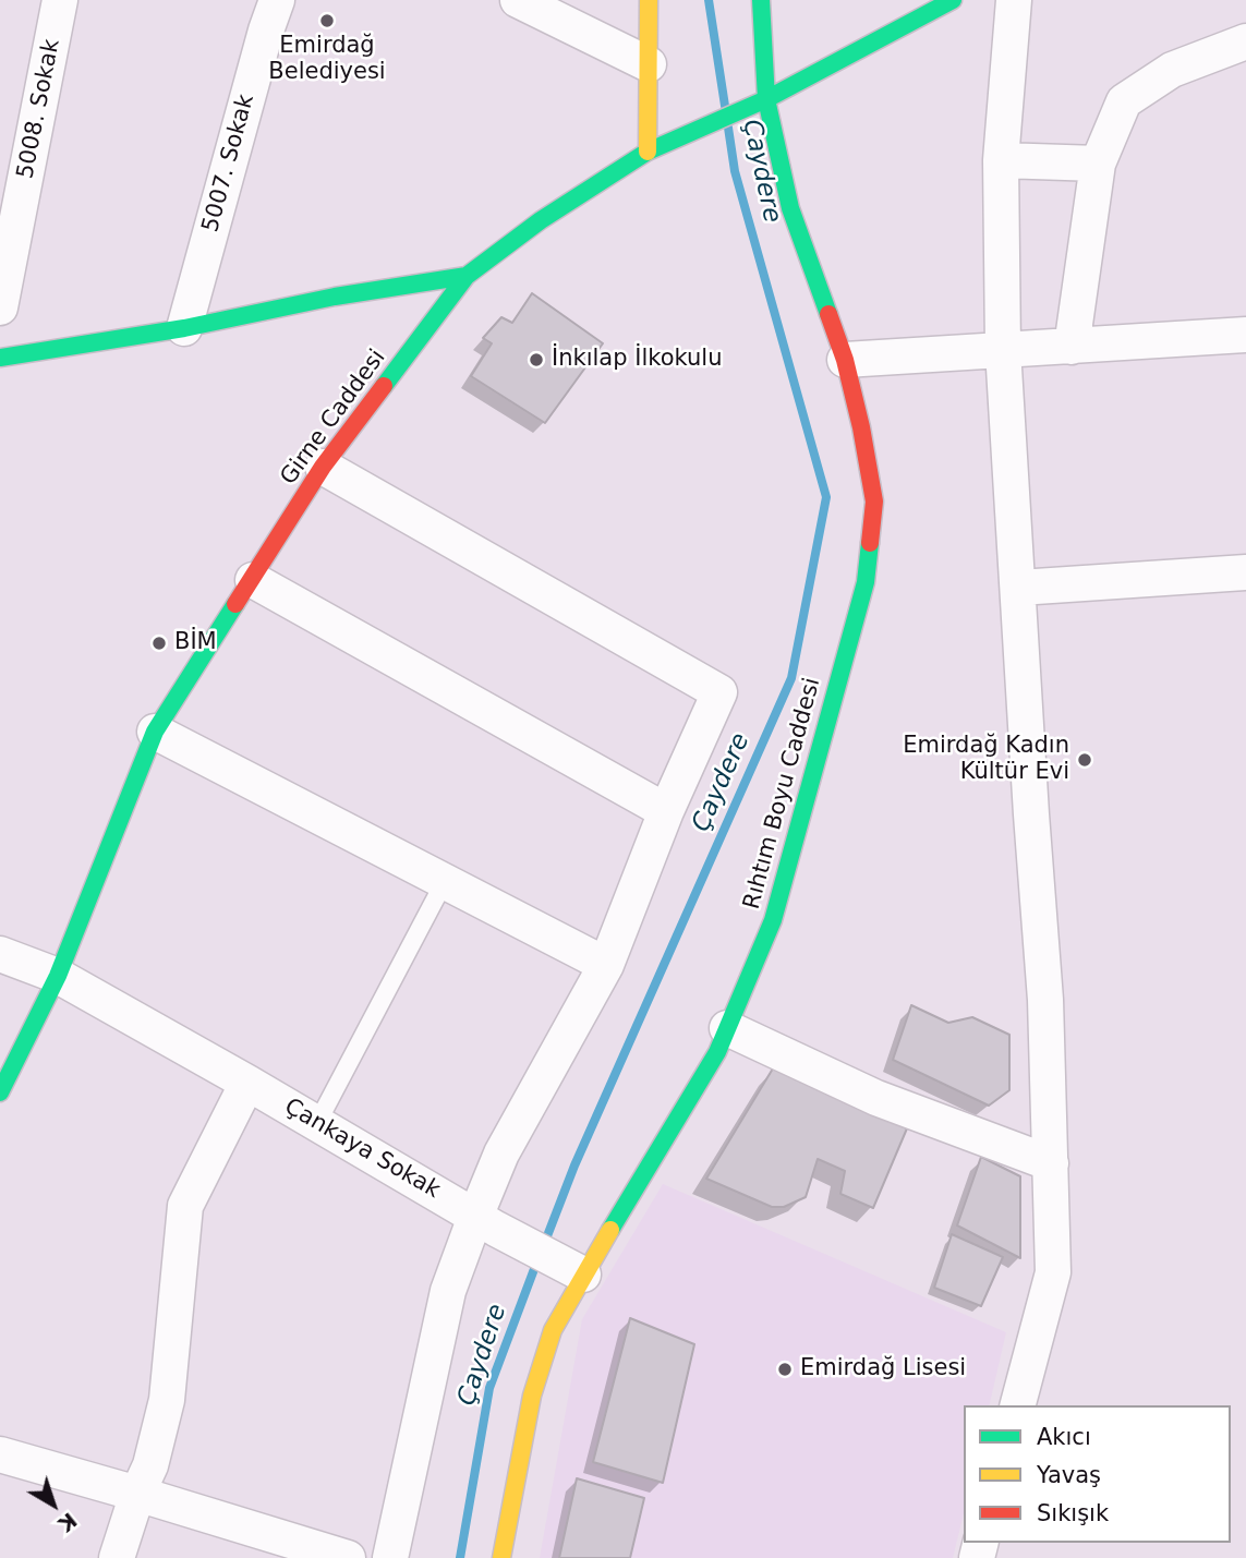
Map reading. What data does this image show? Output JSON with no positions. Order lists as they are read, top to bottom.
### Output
{
  "streets": {
    "street": [
      "5008. Sokak",
      "5007. Sokak",
      "Girne Caddesi",
      "Rıhtım Boyu Caddesi",
      "Çankaya Sokak"
    ]
  },
  "crossings": [
    ["Girne Caddesi", "Rıhtım Boyu Caddesi"],
    ["Girne Caddesi", "Çankaya Sokak"],
    ["Rıhtım Boyu Caddesi", "Çankaya Sokak"]
  ],
  "water": ["Çaydere"],
  "places": [
    "Emirdağ Belediyesi",
    "İnkılap İlkokulu",
    "BİM",
    "Emirdağ Kadın Kültür Evi",
    "Emirdağ Lisesi"
  ],
  "legend": ["Akıcı", "Yavaş", "Sıkışık"],
  "north": "bottom right"
}
